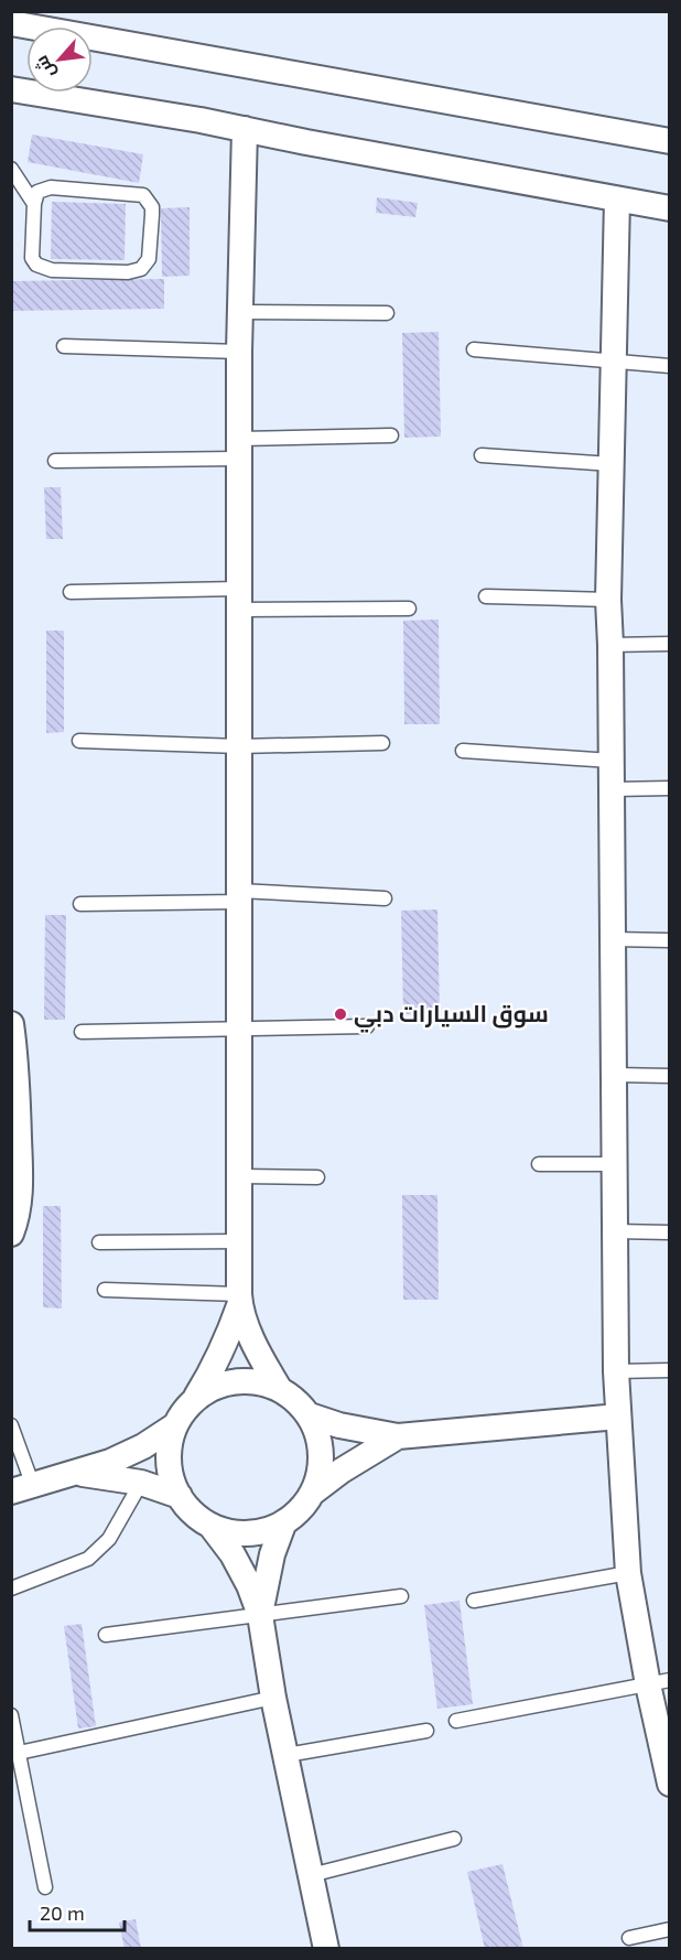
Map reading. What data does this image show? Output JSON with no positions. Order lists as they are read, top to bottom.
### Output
{
  "places": ["سوق السيارات دبي"],
  "scale_bar": "20 m",
  "north": "bottom left"
}
